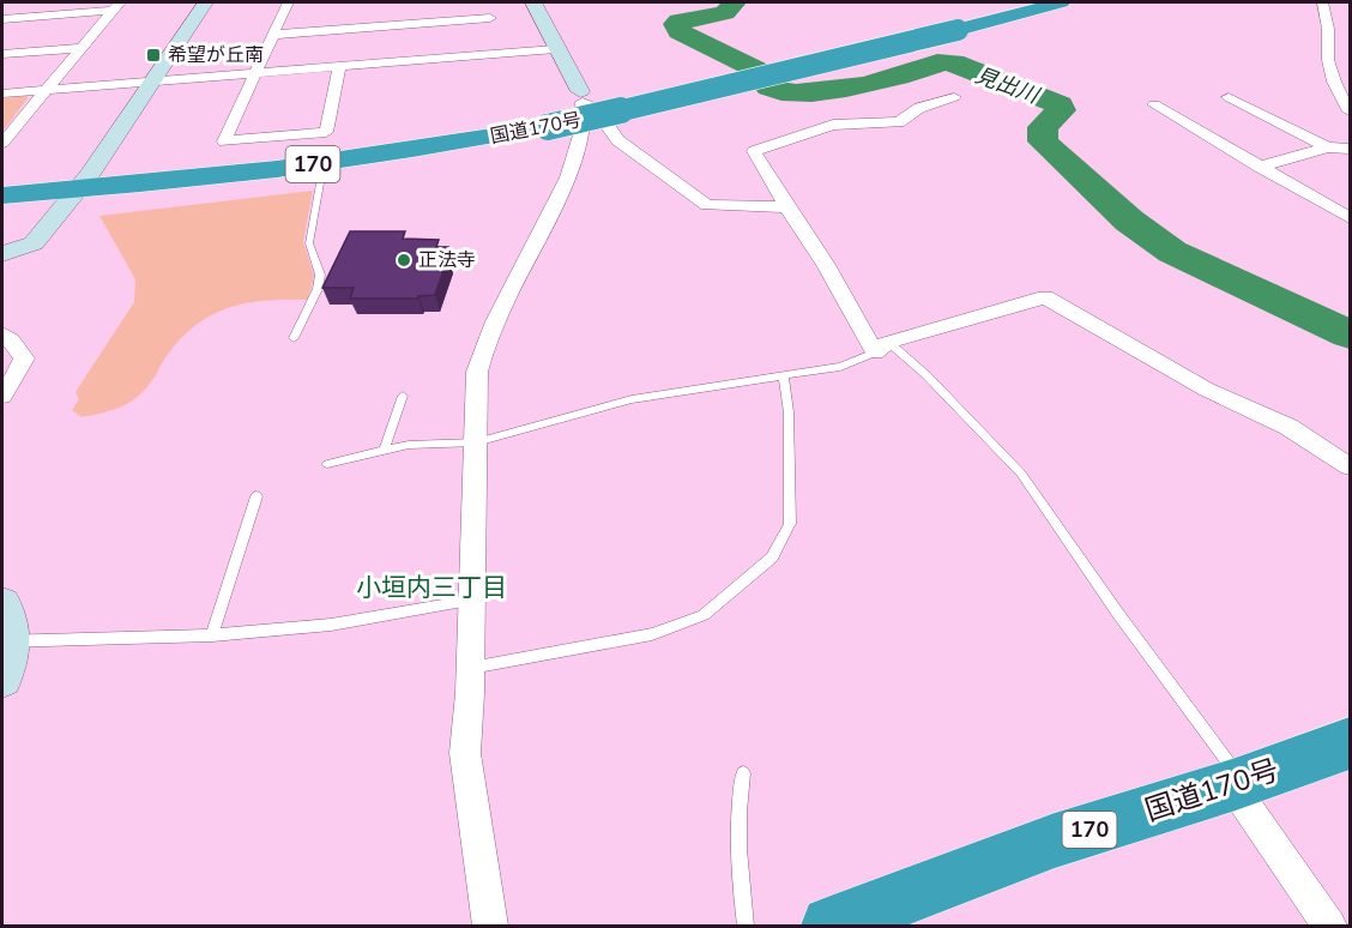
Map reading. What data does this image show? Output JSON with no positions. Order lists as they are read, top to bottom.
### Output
{
  "streets": {
    "highway": ["国道170号", "170"]
  },
  "districts": ["小垣内三丁目"],
  "water": ["見出川"],
  "places": {
    "transit": ["希望が丘南"],
    "other": ["正法寺"]
  }
}
